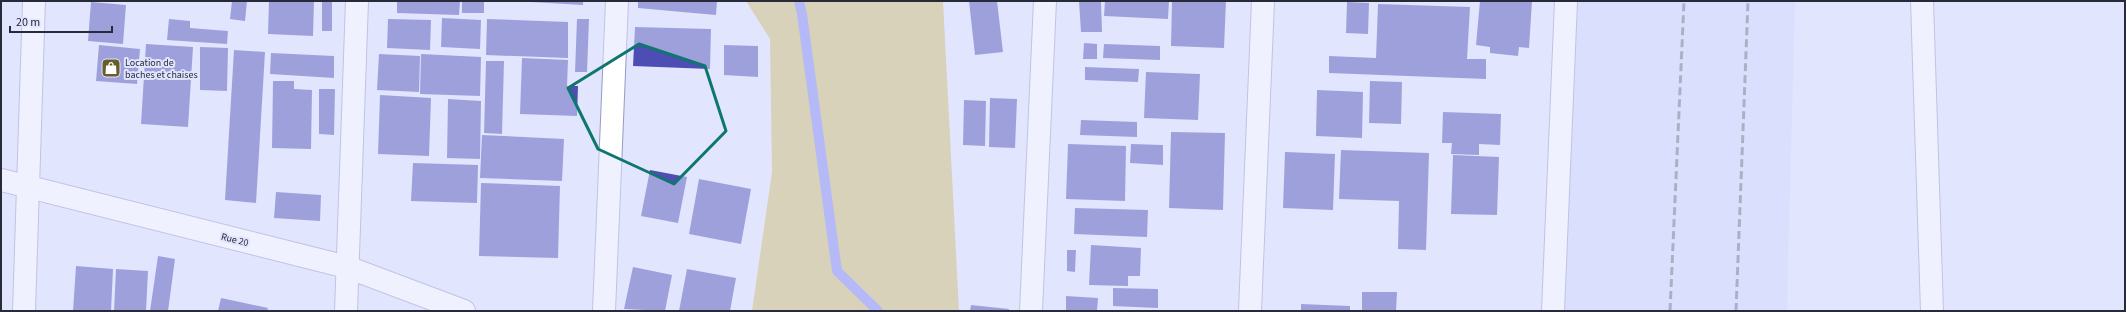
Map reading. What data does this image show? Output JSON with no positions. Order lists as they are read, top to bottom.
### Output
{
  "streets": {
    "street": ["Rue 20"]
  },
  "places": {
    "shop": ["Location de baches et chaises"]
  },
  "scale_bar": "20 m"
}
